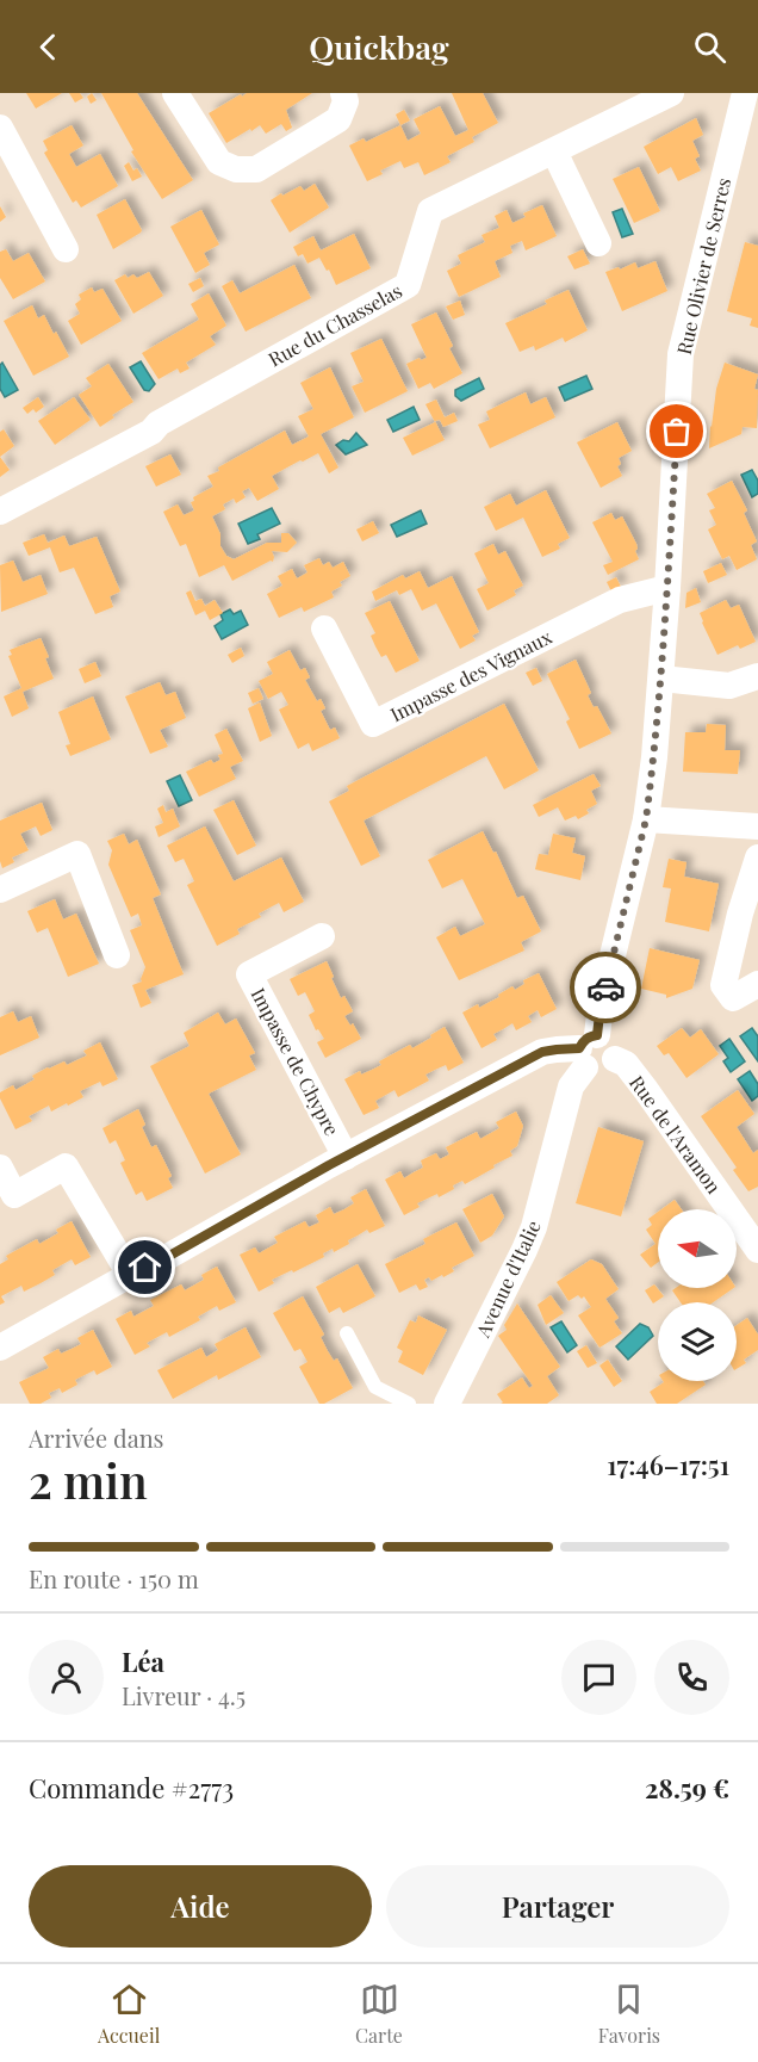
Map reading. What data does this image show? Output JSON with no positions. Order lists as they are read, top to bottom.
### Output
{
  "streets": {
    "street": [
      "Rue Olivier de Serres",
      "Rue du Chasselas",
      "Impasse des Vignaux",
      "Impasse de Chypre",
      "Rue de l'Aramon",
      "Avenue d'Italie"
    ]
  },
  "crossings": [
    ["Rue Olivier de Serres", "Impasse des Vignaux"],
    ["Rue Olivier de Serres", "Rue de l'Aramon"],
    ["Rue Olivier de Serres", "Avenue d'Italie"],
    ["Rue de l'Aramon", "Avenue d'Italie"]
  ],
  "north": "left",
  "page": {
    "header": "Quickbag",
    "heading": ["2 min", "Arrivée dans", "17:46–17:51"],
    "panel": [
      "Léa",
      "Livreur · 4.5",
      "Commande #2773",
      "28.59 €"
    ],
    "bar": "En route · 150 m",
    "buttons": ["Aide", "Partager"],
    "tabs": ["Accueil", "Carte", "Favoris"]
  }
}
